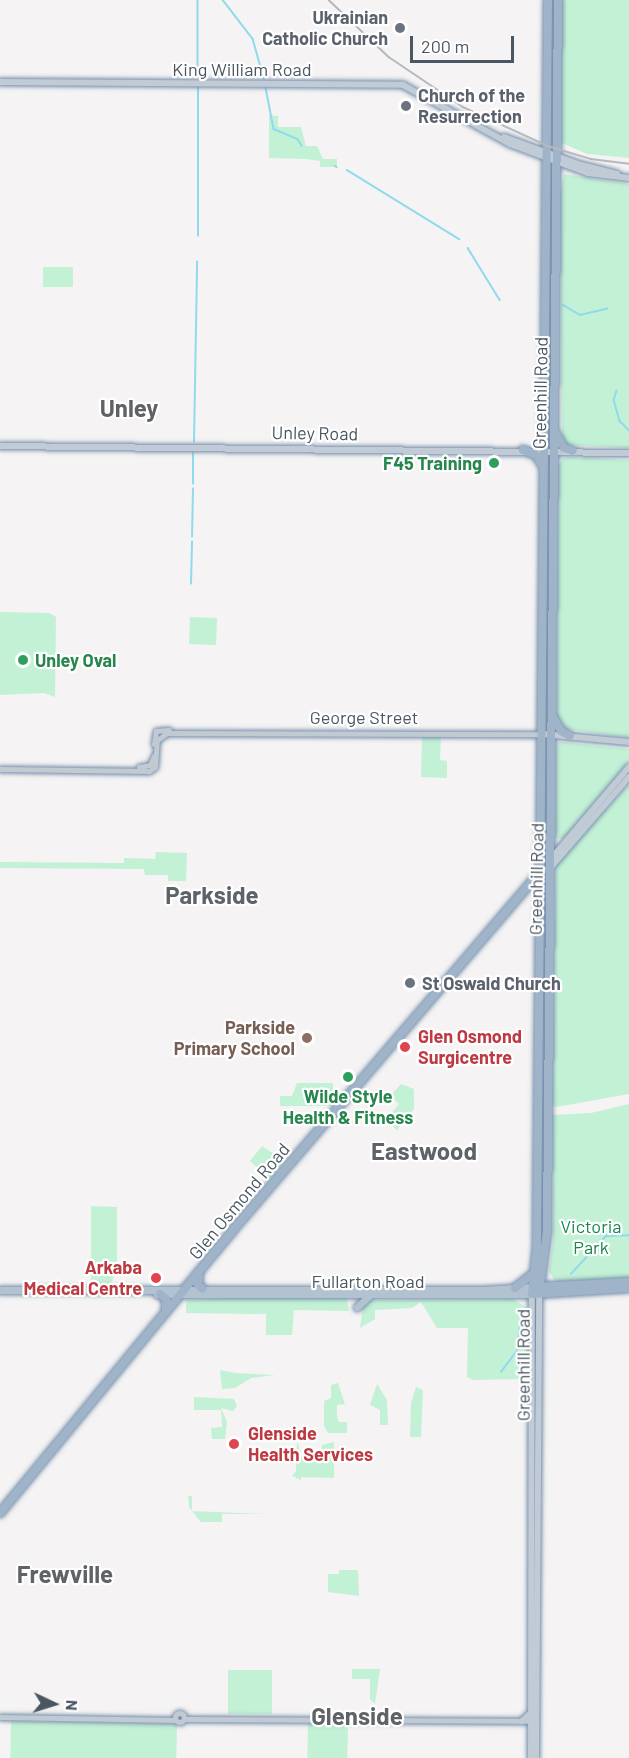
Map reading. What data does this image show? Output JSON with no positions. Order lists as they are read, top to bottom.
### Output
{
  "streets": {
    "highway": ["Greenhill Road", "Glen Osmond Road", "Fullarton Road"],
    "main road": ["King William Road", "Unley Road"],
    "street": ["George Street"]
  },
  "crossings": [
    ["King William Road", "Greenhill Road"],
    ["Greenhill Road", "Unley Road"],
    ["Greenhill Road", "George Street"],
    ["Greenhill Road", "Glen Osmond Road"],
    ["Greenhill Road", "Fullarton Road"],
    ["Glen Osmond Road", "Fullarton Road"]
  ],
  "districts": [
    "Unley",
    "Parkside",
    "Eastwood",
    "Frewville",
    "Glenside"
  ],
  "parks": ["Victoria Park"],
  "places": [
    "Ukrainian Catholic Church",
    "Church of the Resurrection",
    "F45 Training",
    "Unley Oval",
    "St Oswald Church",
    "Parkside Primary School",
    "Glen Osmond Surgicentre",
    "Wilde Style Health & Fitness",
    "Arkaba Medical Centre",
    "Glenside Health Services"
  ],
  "scale_bar": "200 m",
  "north": "right"
}
